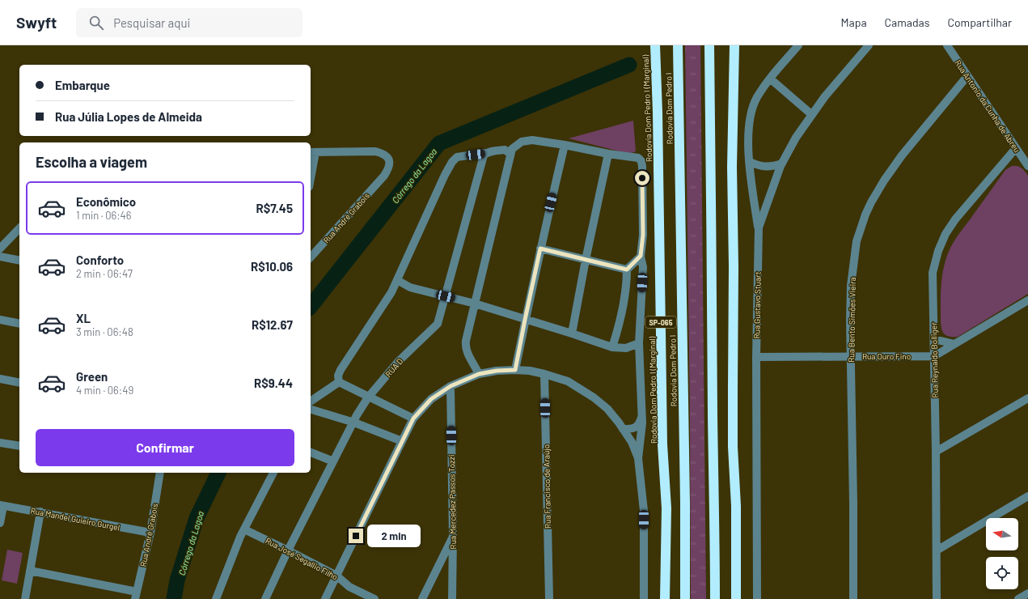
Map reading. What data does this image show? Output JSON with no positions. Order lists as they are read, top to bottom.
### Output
{
  "streets": {
    "highway": ["Rodovia Dom Pedro I (Marginal)", "Rodovia Dom Pedro I", "SP-065"],
    "street": [
      "Rua Antonio da Cunha de Abreu",
      "Rua André Grabois",
      "Rua Gustavo Stuart",
      "Rua Bento Simões Vieira",
      "Rua Ouro Fino",
      "Rua Reynaldo Bolliger",
      "RUA D",
      "Rua Francisco de Araújo",
      "Rua Mercedez Passos Tozzi",
      "Rua Mandel Guieiro Gurgel",
      "Rua José Segallio Filho"
    ]
  },
  "crossings": [
    ["Rua Antonio da Cunha de Abreu", "Rua Bento Simões Vieira"],
    ["Rua Antonio da Cunha de Abreu", "Rua Reynaldo Bolliger"],
    ["Rua André Grabois", "Rua Mandel Guieiro Gurgel"],
    ["Rua Gustavo Stuart", "Rua Ouro Fino"],
    ["Rua Bento Simões Vieira", "Rua Ouro Fino"],
    ["Rua Ouro Fino", "Rua Reynaldo Bolliger"],
    ["RUA D", "Rua José Segallio Filho"]
  ],
  "water": ["Córrego da Lagoa"],
  "north": "left",
  "page": {
    "header": "Swyft",
    "search": "Pesquisar aqui",
    "nav": ["Mapa", "Camadas", "Compartilhar"],
    "banner": ["Embarque", "Rua Júlia Lopes de Almeida"],
    "heading": "Escolha a viagem",
    "list": [
      {
        "name": "Econômico",
        "note": "1 min · 06:46",
        "value": "R$7.45"
      },
      {
        "name": "Conforto",
        "note": "2 min · 06:47",
        "value": "R$10.06"
      },
      {
        "name": "XL",
        "note": "3 min · 06:48",
        "value": "R$12.67"
      },
      {
        "name": "Green",
        "note": "4 min · 06:49",
        "value": "R$9.44"
      }
    ],
    "buttons": "Confirmar",
    "bubble": "2 min"
  }
}
